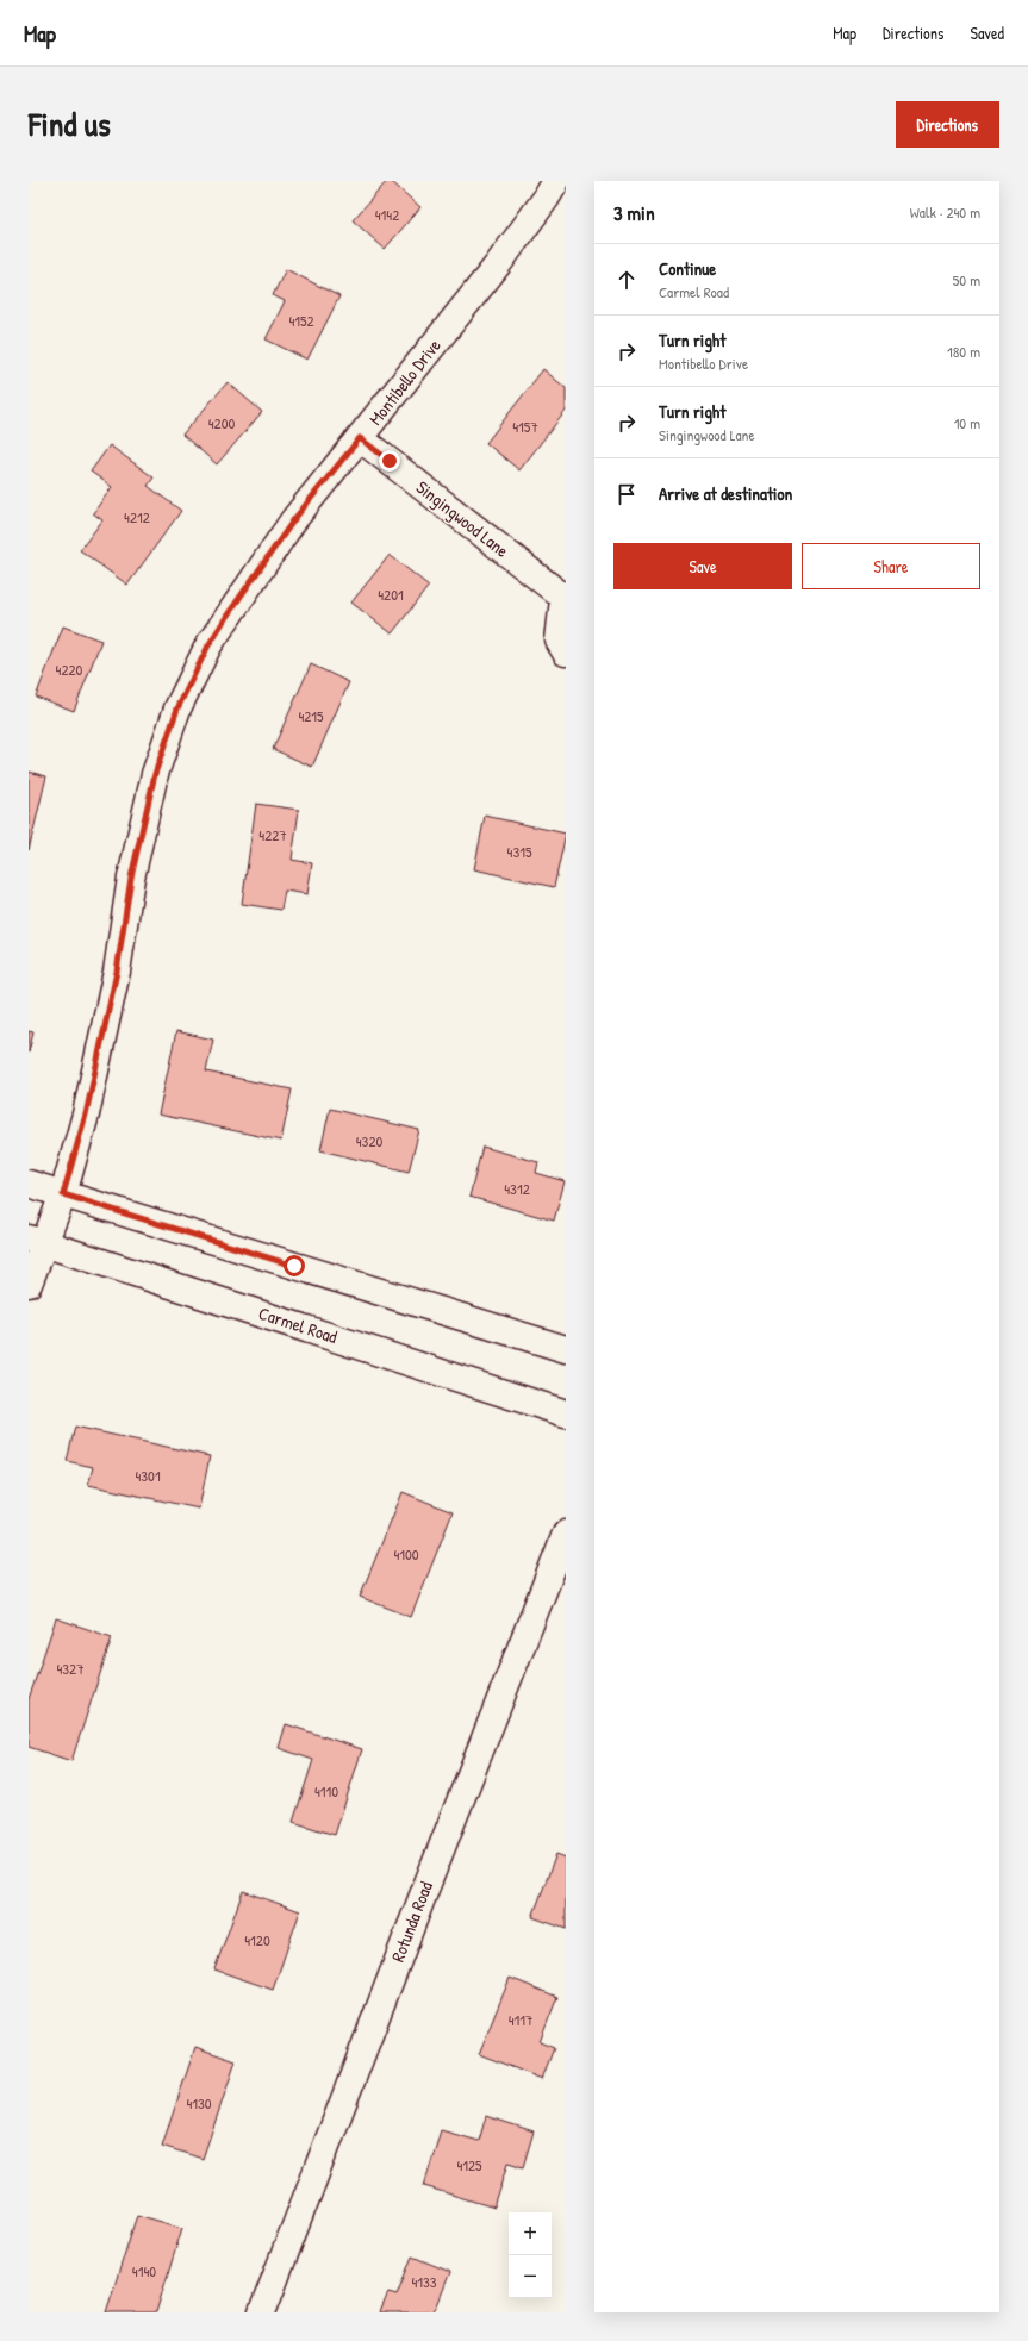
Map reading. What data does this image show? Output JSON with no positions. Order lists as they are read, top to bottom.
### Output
{
  "streets": {
    "street": [
      "Montibello Drive",
      "Singingwood Lane",
      "Carmel Road",
      "Rotunda Road"
    ]
  },
  "crossings": [
    ["Montibello Drive", "Singingwood Lane"],
    ["Montibello Drive", "Carmel Road"]
  ],
  "house_numbers": [
    "4142",
    "4152",
    "4200",
    "4157",
    "4212",
    "4201",
    "4220",
    "4215",
    "4227",
    "4315",
    "4320",
    "4312",
    "4301",
    "4100",
    "4327",
    "4110",
    "4120",
    "4117",
    "4130",
    "4125",
    "4140",
    "4133"
  ],
  "page": {
    "header": "Map",
    "nav": ["Map", "Directions", "Saved"],
    "title": "Find us",
    "buttons": [
      "Directions",
      ["Save", "Share"]
    ],
    "heading": ["3 min", "Walk · 240 m"],
    "list": [
      ["Continue", "Carmel Road", "50 m"],
      ["Turn right", "Montibello Drive", "180 m"],
      ["Turn right", "Singingwood Lane", "10 m"],
      "Arrive at destination"
    ],
    "map_buttons": ["+", "−"]
  }
}
